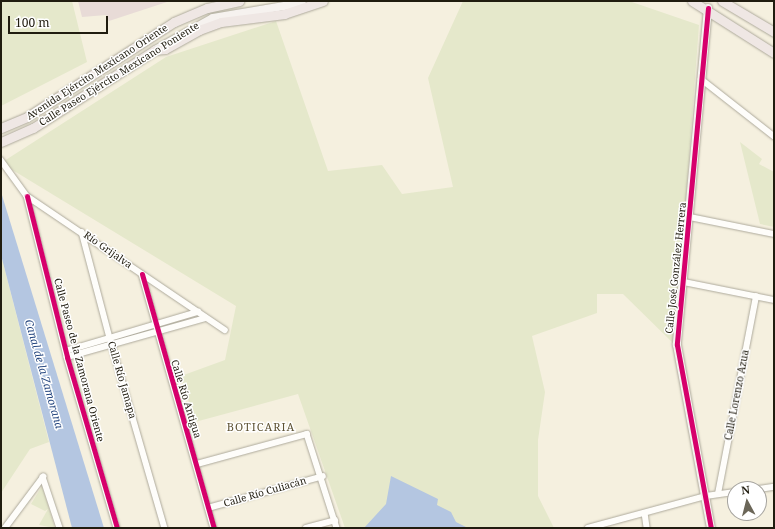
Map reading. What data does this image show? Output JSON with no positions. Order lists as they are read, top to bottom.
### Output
{
  "streets": {
    "main road": ["Avenida Ejército Mexicano Oriente", "Calle Paseo Ejército Mexicano Poniente"],
    "street": [
      "Río Grijalva",
      "Calle José González Herrera",
      "Calle Paseo de la Zamorana Oriente",
      "Calle Río Jamapa",
      "Calle Lorenzo Azua",
      "Calle Río Antigua",
      "Calle Río Culiacán"
    ]
  },
  "crossings": [
    ["Río Grijalva", "Calle Paseo de la Zamorana Oriente"],
    ["Río Grijalva", "Calle Río Jamapa"],
    ["Río Grijalva", "Calle Río Antigua"],
    ["Calle Río Antigua", "Calle Río Culiacán"]
  ],
  "districts": ["BOTICARIA"],
  "water": ["Canal de la Zamorana"],
  "scale_bar": "100 m",
  "north": "top"
}
